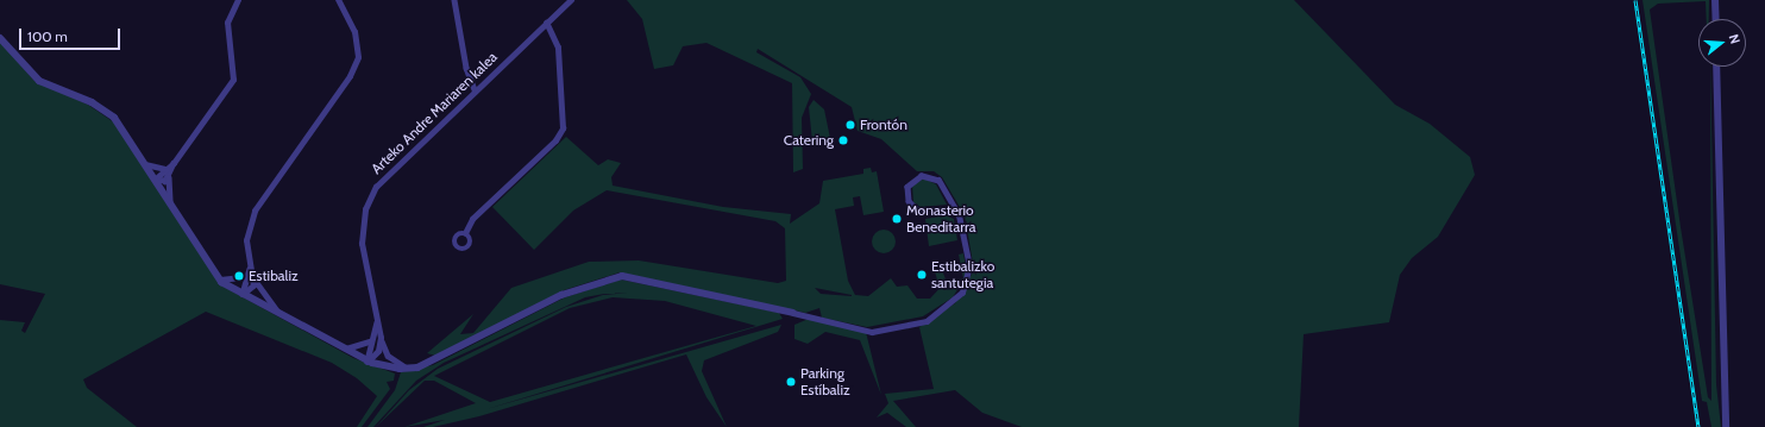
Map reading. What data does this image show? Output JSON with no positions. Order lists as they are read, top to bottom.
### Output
{
  "streets": {
    "street": ["Arteko Andre Mariaren kalea"]
  },
  "places": [
    "Frontón",
    "Catering",
    "Monasterio Beneditarra",
    "Estibalizko santutegia",
    "Estibaliz",
    "Parking Estíbaliz"
  ],
  "scale_bar": "100 m",
  "north": "right"
}
